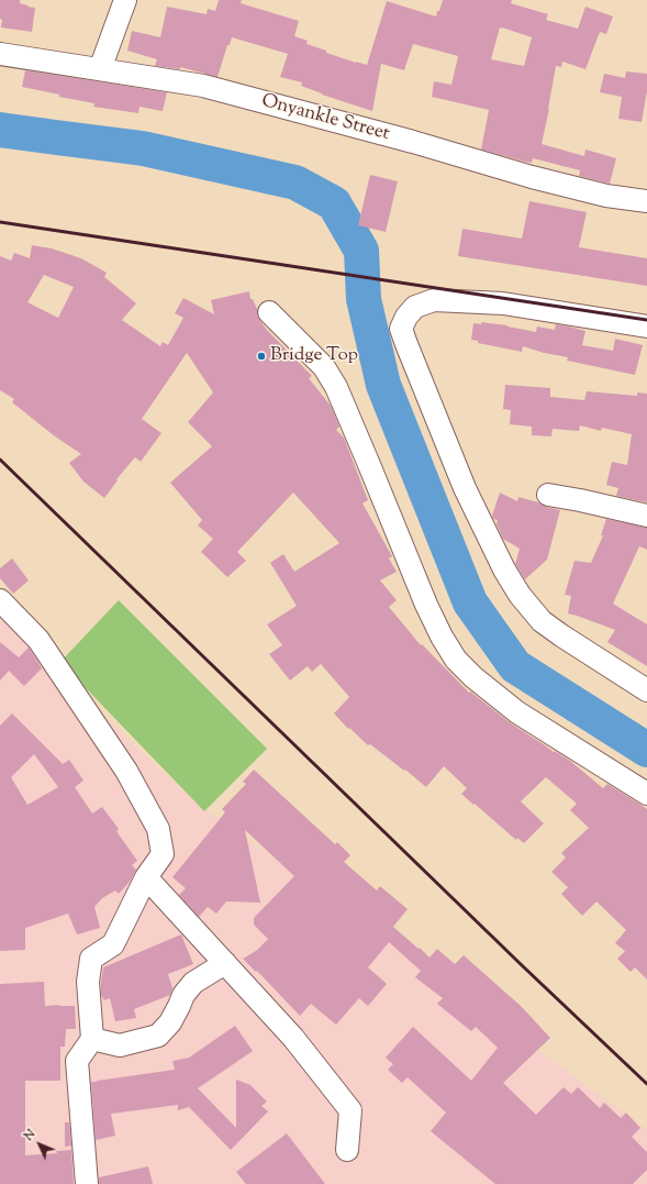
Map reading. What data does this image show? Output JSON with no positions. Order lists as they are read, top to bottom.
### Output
{
  "streets": {
    "street": ["Onyankle Street"]
  },
  "places": ["Bridge Top"],
  "north": "top left"
}
